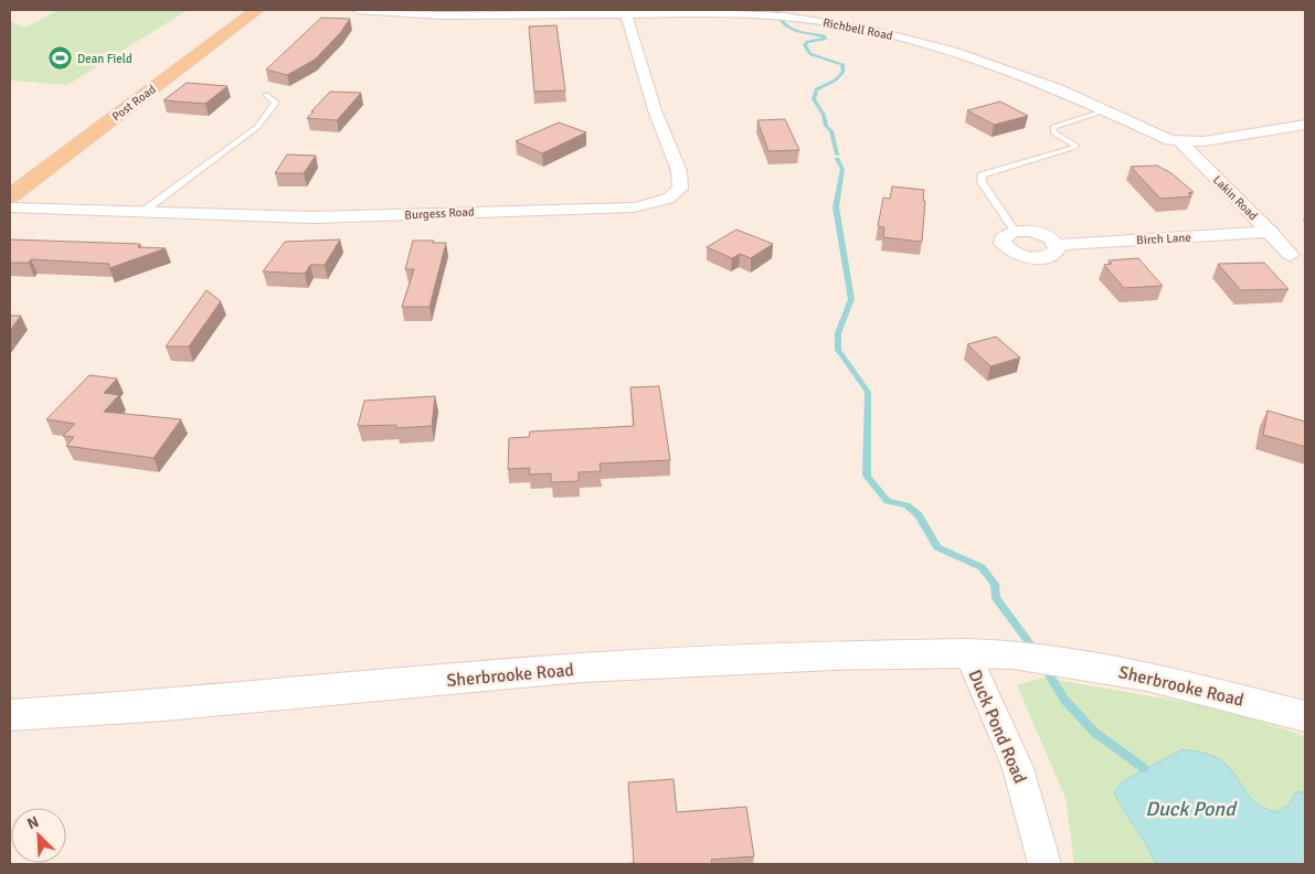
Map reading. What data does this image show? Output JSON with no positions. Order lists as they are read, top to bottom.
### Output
{
  "streets": {
    "main road": ["Post Road"],
    "street": [
      "Richbell Road",
      "Lakin Road",
      "Burgess Road",
      "Birch Lane",
      "Sherbrooke Road",
      "Duck Pond Road"
    ]
  },
  "crossings": [
    ["Richbell Road", "Lakin Road"],
    ["Richbell Road", "Burgess Road"],
    ["Lakin Road", "Birch Lane"],
    ["Sherbrooke Road", "Duck Pond Road"]
  ],
  "water": ["Duck Pond"],
  "places": {
    "sports": ["Dean Field"]
  },
  "north": "top left"
}
